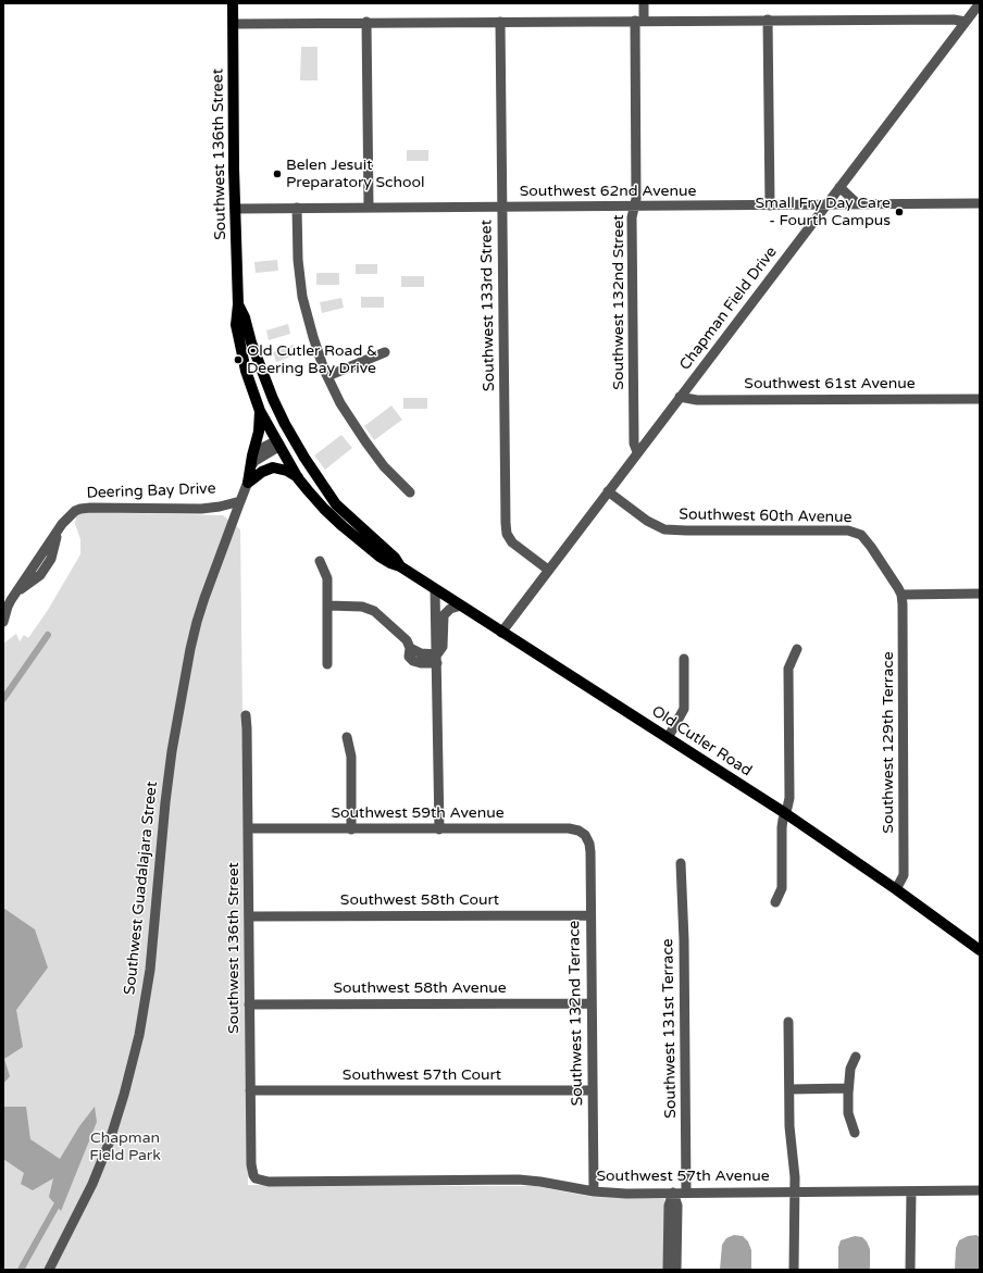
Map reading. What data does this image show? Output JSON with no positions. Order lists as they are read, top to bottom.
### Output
{
  "streets": {
    "main road": ["Southwest 136th Street", "Old Cutler Road"],
    "street": [
      "Southwest 62nd Avenue",
      "Southwest 132nd Street",
      "Southwest 133rd Street",
      "Chapman Field Drive",
      "Southwest 61st Avenue",
      "Deering Bay Drive",
      "Southwest 60th Avenue",
      "Southwest 129th Terrace",
      "Southwest 59th Avenue",
      "Southwest Guadalajara Street",
      "Southwest 58th Court",
      "Southwest 58th Avenue",
      "Southwest 132nd Terrace",
      "Southwest 131st Terrace",
      "Southwest 57th Court",
      "Southwest 57th Avenue"
    ]
  },
  "crossings": [
    ["Southwest 136th Street", "Southwest 62nd Avenue"],
    ["Southwest 136th Street", "Old Cutler Road"],
    ["Southwest 136th Street", "Southwest 59th Avenue"],
    ["Southwest 136th Street", "Southwest 58th Court"],
    ["Southwest 136th Street", "Southwest 58th Avenue"],
    ["Southwest 136th Street", "Southwest 57th Court"],
    ["Southwest 136th Street", "Southwest 57th Avenue"],
    ["Southwest 62nd Avenue", "Southwest 132nd Street"],
    ["Southwest 62nd Avenue", "Southwest 133rd Street"],
    ["Southwest 62nd Avenue", "Chapman Field Drive"],
    ["Southwest 132nd Street", "Chapman Field Drive"],
    ["Southwest 133rd Street", "Chapman Field Drive"],
    ["Chapman Field Drive", "Southwest 61st Avenue"],
    ["Chapman Field Drive", "Southwest 60th Avenue"],
    ["Chapman Field Drive", "Old Cutler Road"],
    ["Deering Bay Drive", "Southwest Guadalajara Street"],
    ["Southwest 60th Avenue", "Southwest 129th Terrace"],
    ["Old Cutler Road", "Southwest 129th Terrace"],
    ["Southwest 59th Avenue", "Southwest 132nd Terrace"],
    ["Southwest 58th Court", "Southwest 132nd Terrace"],
    ["Southwest 58th Avenue", "Southwest 132nd Terrace"],
    ["Southwest 132nd Terrace", "Southwest 57th Court"],
    ["Southwest 132nd Terrace", "Southwest 57th Avenue"],
    ["Southwest 131st Terrace", "Southwest 57th Avenue"]
  ],
  "parks": ["Chapman Field Park"],
  "places": ["Belen Jesuit Preparatory School", "Small Fry Day Care - Fourth Campus", "Old Cutler Road & Deering Bay Drive"]
}
